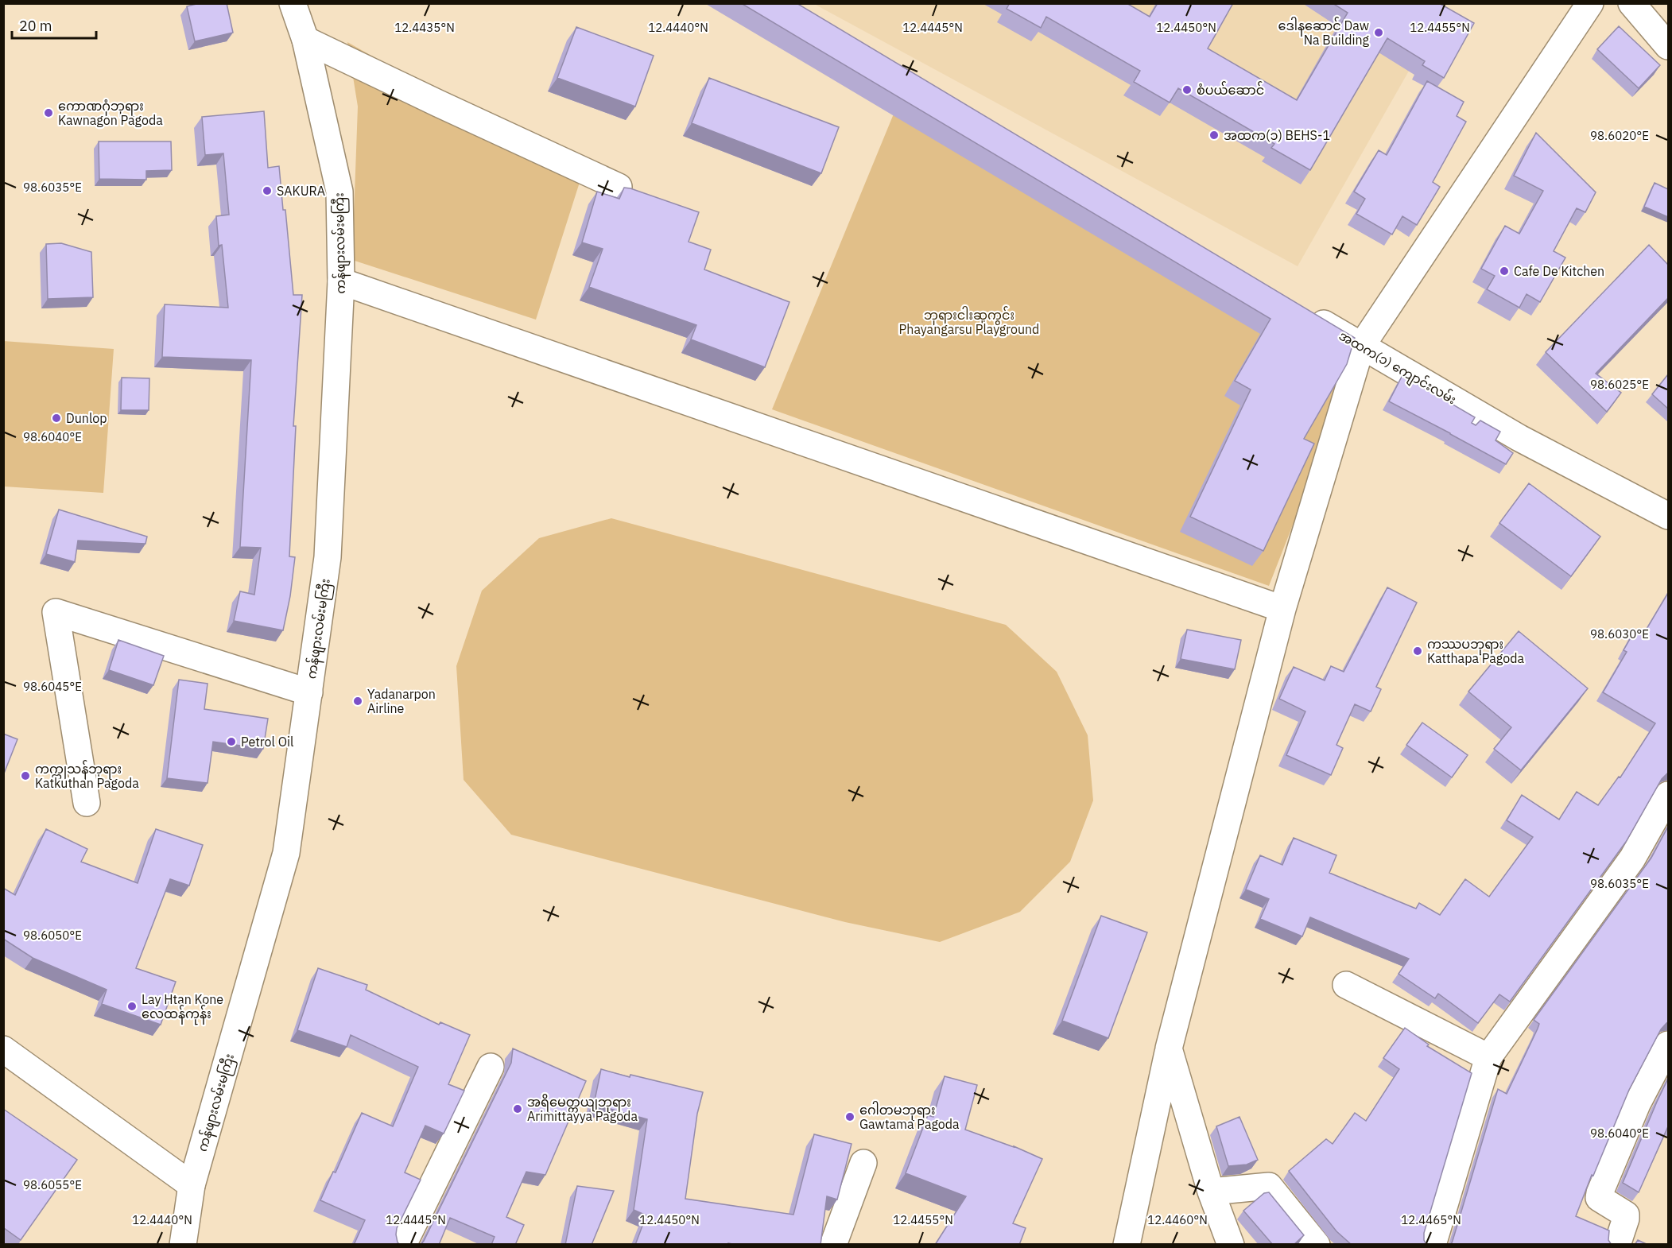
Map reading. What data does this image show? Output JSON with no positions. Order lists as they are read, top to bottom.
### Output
{
  "streets": {
    "street": ["ကန်ဖျားလမ်းမကြီး", "အထက(၁) ကျောင်းလမ်း"]
  },
  "parks": ["ဘုရားငါးဆူကွင်း Phayangarsu Playground"],
  "places": [
    "ဒေါနဆောင် Daw Na Building",
    "စံပယ်ဆောင်",
    "ကောဏဂုံဘုရား Kawnagon Pagoda",
    "အထက(၁) BEHS-1",
    "SAKURA",
    "Cafe De Kitchen",
    "Dunlop",
    "ကဿပဘုရား Katthapa Pagoda",
    "Yadanarpon Airline",
    "Petrol Oil",
    "ကက္ကုသန်ဘုရား Katkuthan Pagoda",
    "Lay Htan Kone လေထန်ကုန်း",
    "အရိမေတ္တယျဘုရား Arimittayya Pagoda",
    "ဂေါတမဘုရား Gawtama Pagoda"
  ],
  "scale_bar": "20 m",
  "coordinates": [
    "12.4435°N",
    "12.4440°N",
    "12.4445°N",
    "12.4450°N",
    "12.4455°N",
    "98.6020°E",
    "98.6035°E",
    "98.6025°E",
    "98.6040°E",
    "98.6030°E",
    "98.6045°E",
    "98.6050°E",
    "98.6055°E",
    "12.4460°N",
    "12.4465°N"
  ]
}
